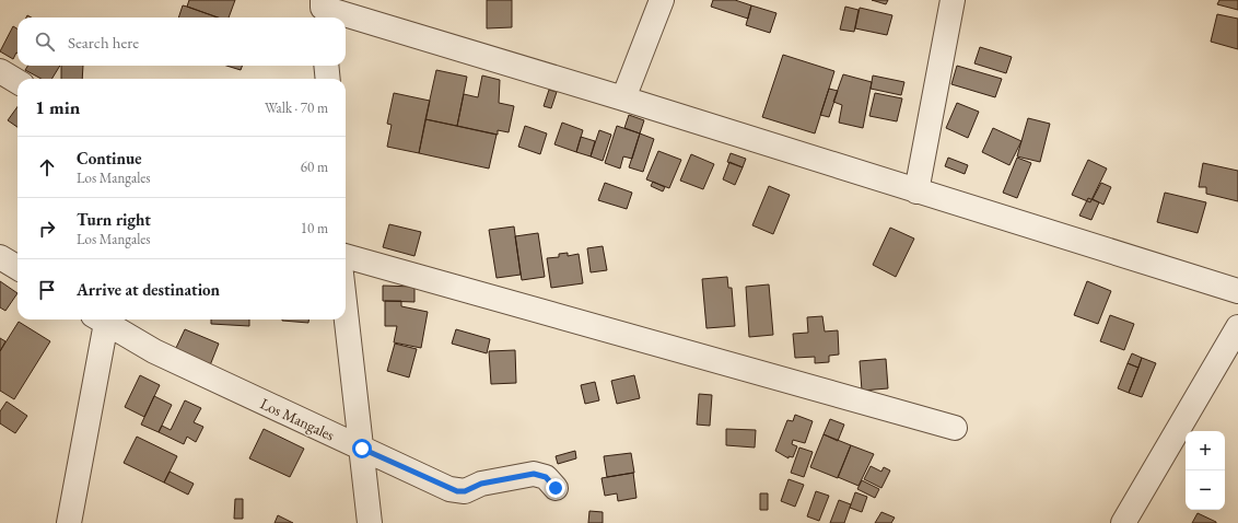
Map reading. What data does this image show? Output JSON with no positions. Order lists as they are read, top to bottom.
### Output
{
  "streets": {
    "street": ["Los Mangales"]
  },
  "page": {
    "search": "Search here",
    "heading": ["1 min", "Walk · 70 m"],
    "list": [
      ["Continue", "Los Mangales", "60 m"],
      ["Turn right", "Los Mangales", "10 m"],
      "Arrive at destination"
    ],
    "map_buttons": ["+", "−"]
  }
}
